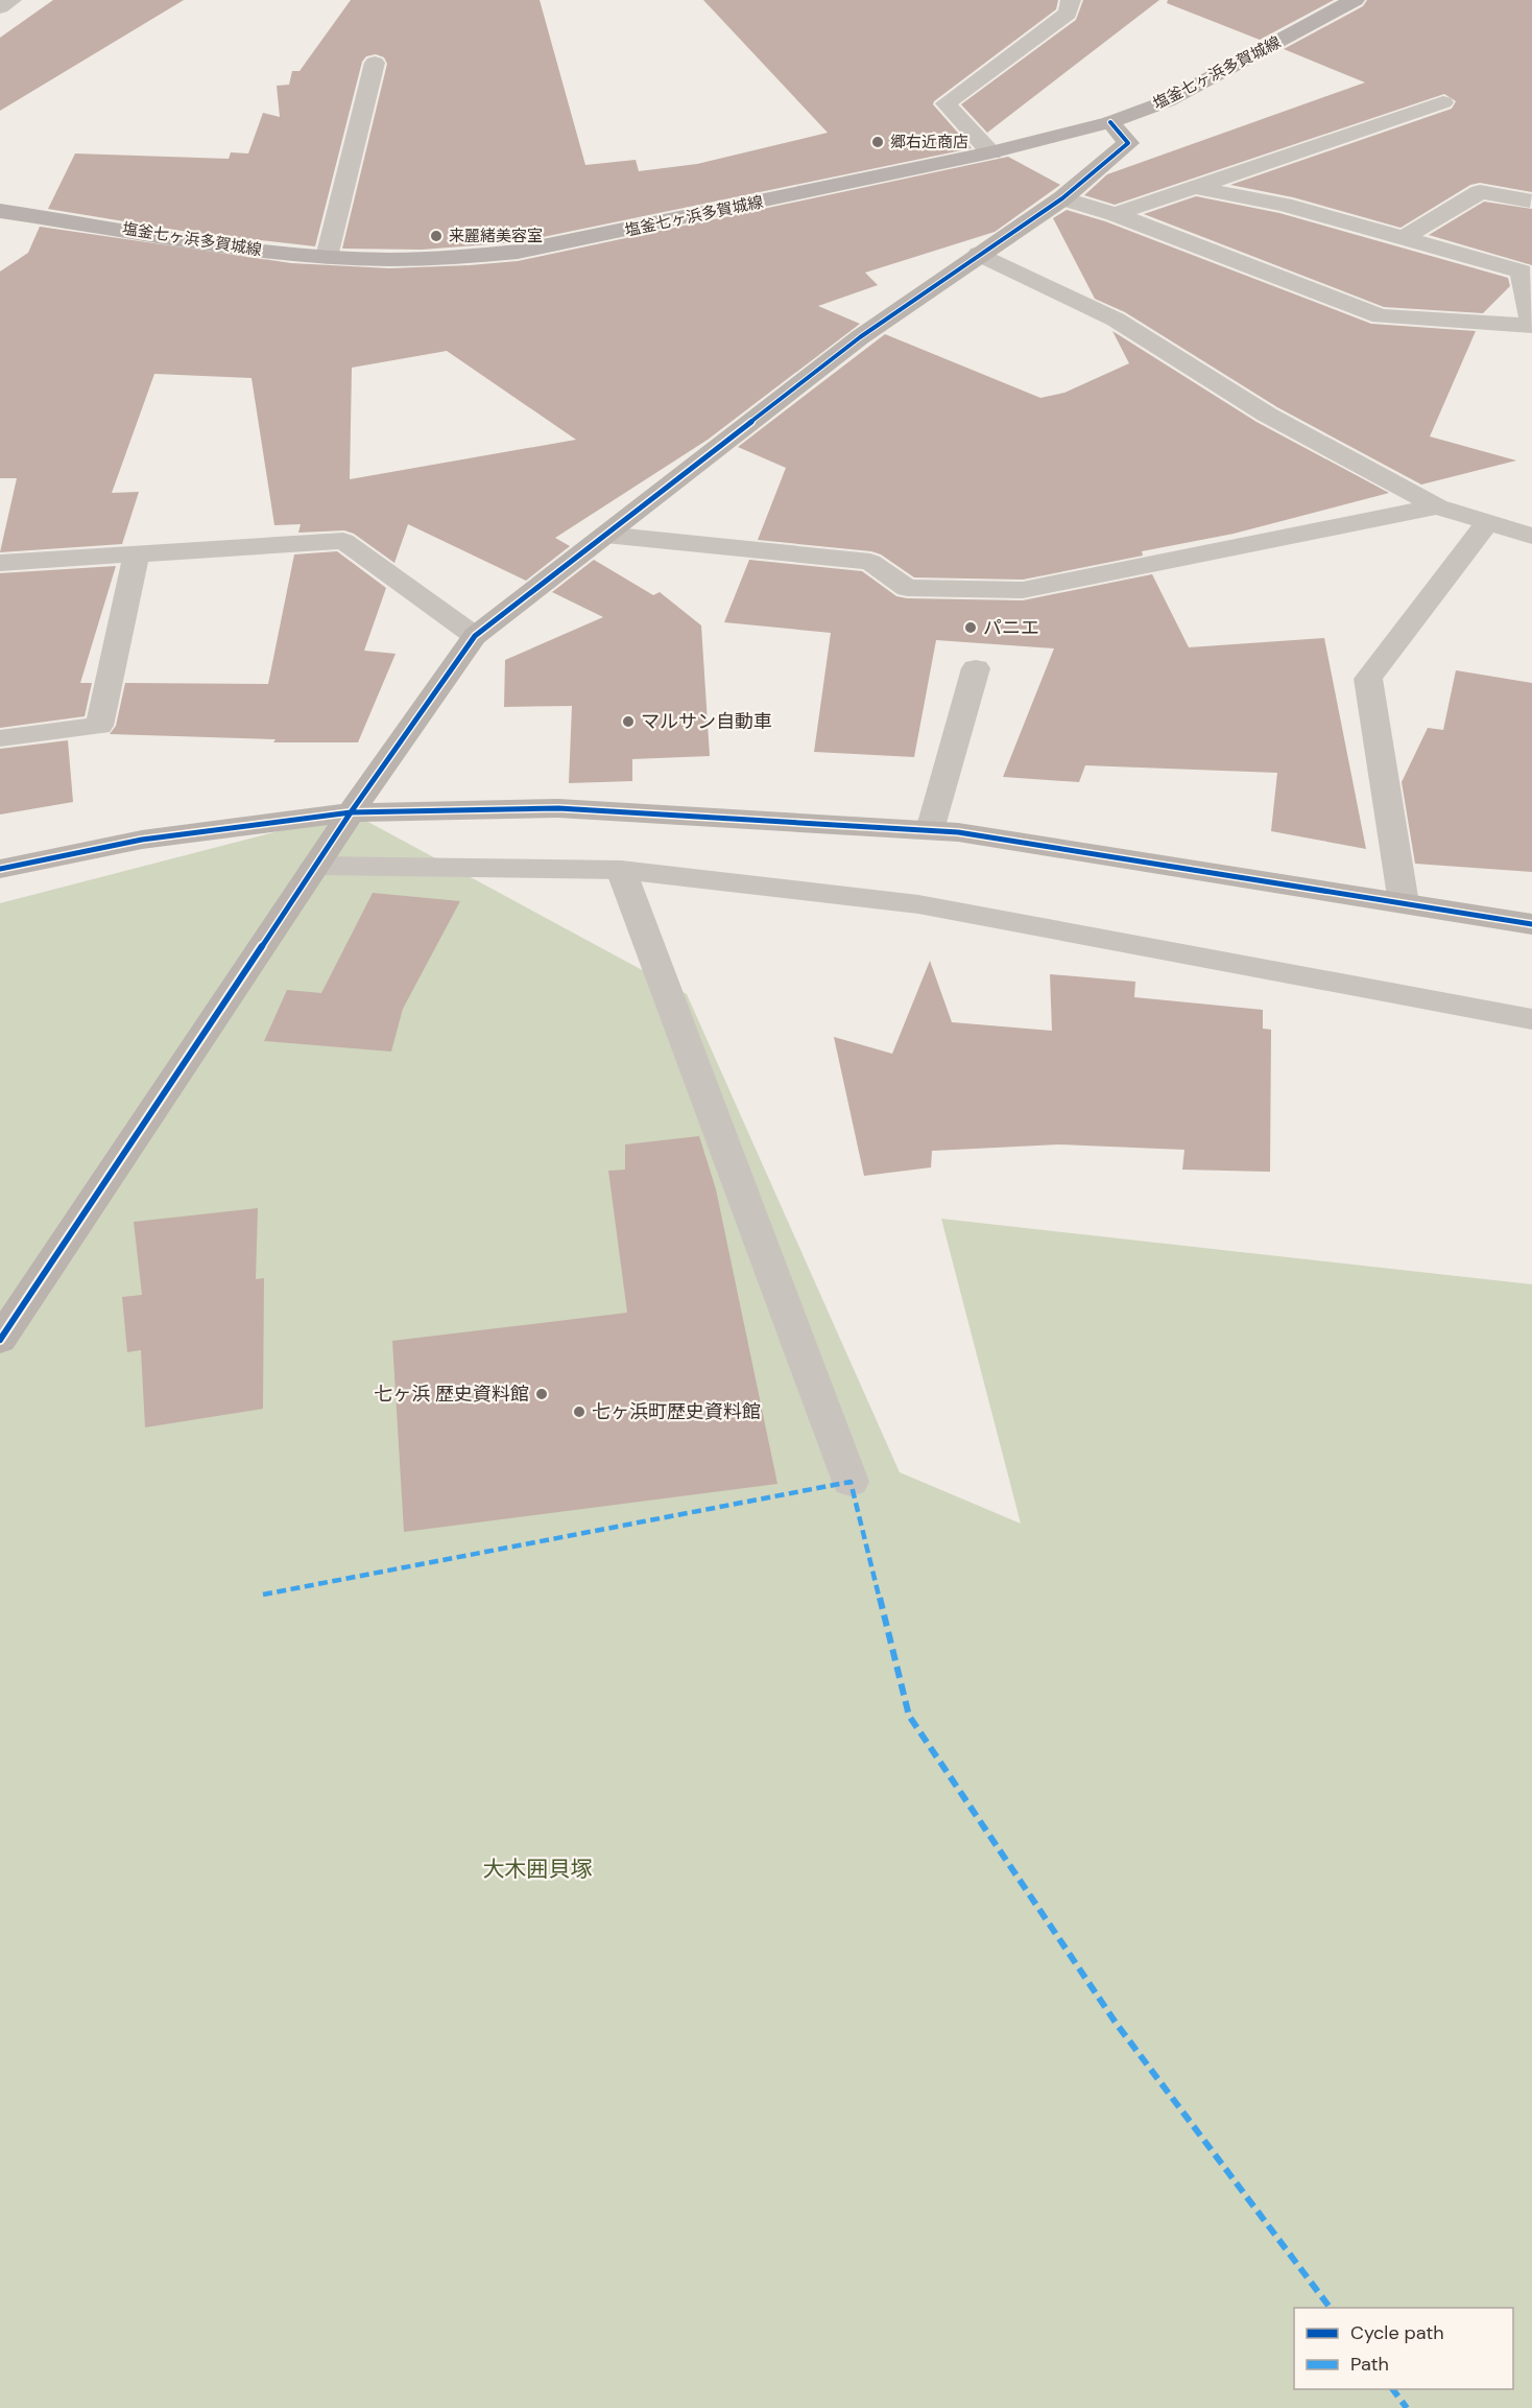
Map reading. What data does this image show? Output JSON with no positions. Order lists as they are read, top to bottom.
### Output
{
  "streets": {
    "main road": ["塩釜七ヶ浜多賀城線"]
  },
  "parks": ["大木囲貝塚"],
  "places": [
    "郷右近商店",
    "来麗緒美容室",
    "パニエ",
    "マルサン自動車",
    "七ヶ浜 歴史資料館",
    "七ヶ浜町歴史資料館"
  ],
  "legend": ["Cycle path", "Path"]
}
